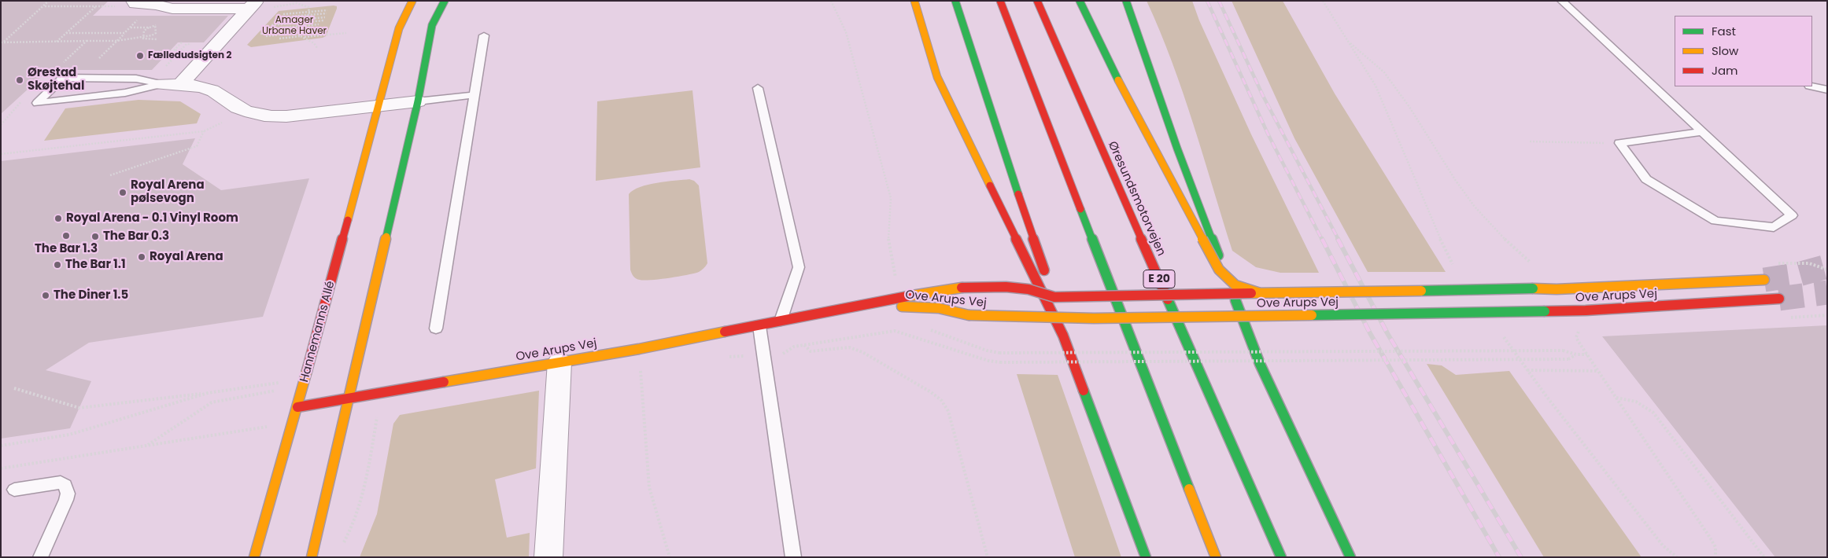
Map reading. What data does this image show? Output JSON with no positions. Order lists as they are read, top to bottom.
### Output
{
  "streets": {
    "main road": [
      "Øresundsmotorvejen",
      "E 20",
      "Ove Arups Vej",
      "Hannemanns Allé"
    ]
  },
  "crossings": [
    ["Ove Arups Vej", "Hannemanns Allé"]
  ],
  "parks": ["Amager Urbane Haver"],
  "places": [
    "Fælledudsigten 2",
    "Ørestad Skøjtehal",
    "Royal Arena pølsevogn",
    "Royal Arena - 0.1 Vinyl Room",
    "The Bar 1.3",
    "The Bar 0.3",
    "Royal Arena",
    "The Bar 1.1",
    "The Diner 1.5"
  ],
  "legend": ["Fast", "Slow", "Jam"]
}
